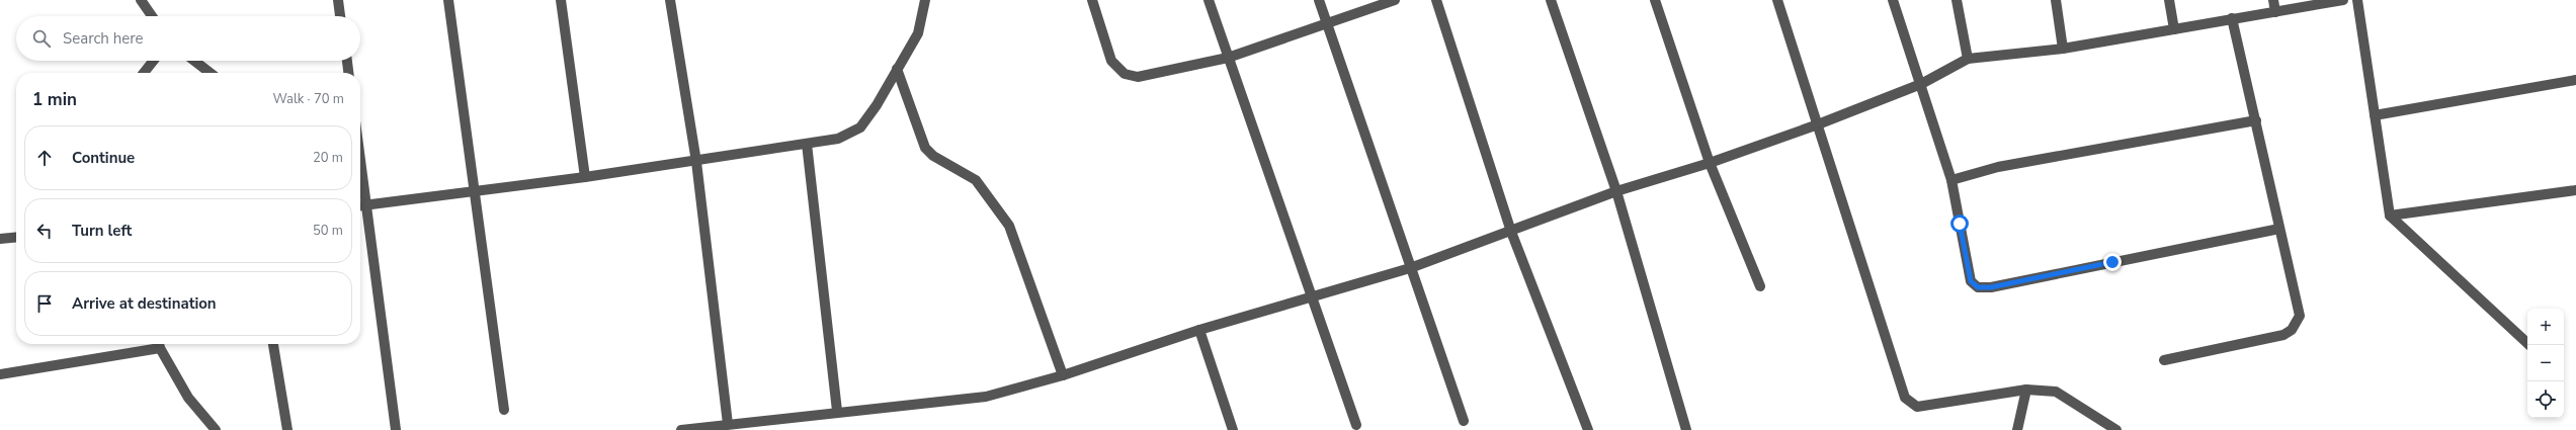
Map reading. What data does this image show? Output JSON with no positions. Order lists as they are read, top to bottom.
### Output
{
  "page": {
    "search": "Search here",
    "heading": ["1 min", "Walk · 70 m"],
    "list": [
      ["Continue", "20 m"],
      ["Turn left", "50 m"],
      "Arrive at destination"
    ],
    "map_buttons": ["+", "−"]
  }
}
